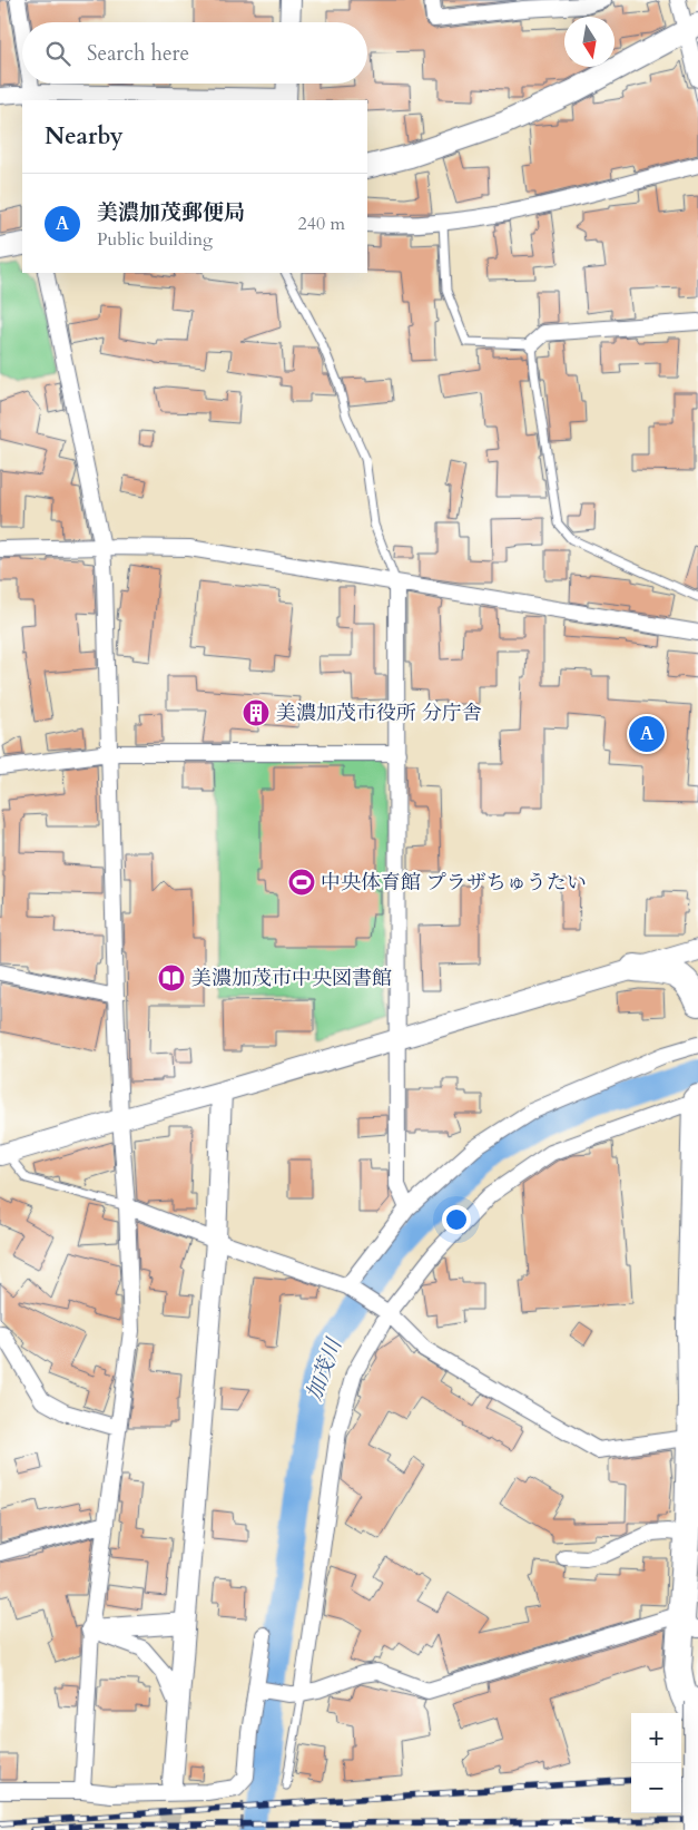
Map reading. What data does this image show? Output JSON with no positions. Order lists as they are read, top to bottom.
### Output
{
  "water": ["加茂川"],
  "places": {
    "building": ["美濃加茂市役所 分庁舎"],
    "sports": ["中央体育館 プラザちゅうたい"],
    "library": ["美濃加茂市中央図書館"]
  },
  "north": "bottom",
  "page": {
    "search": "Search here",
    "heading": "Nearby",
    "list": [
      {
        "mark": "A",
        "name": "美濃加茂郵便局",
        "note": "Public building",
        "value": "240 m"
      }
    ],
    "pins": "A",
    "map_buttons": ["+", "−"]
  }
}
